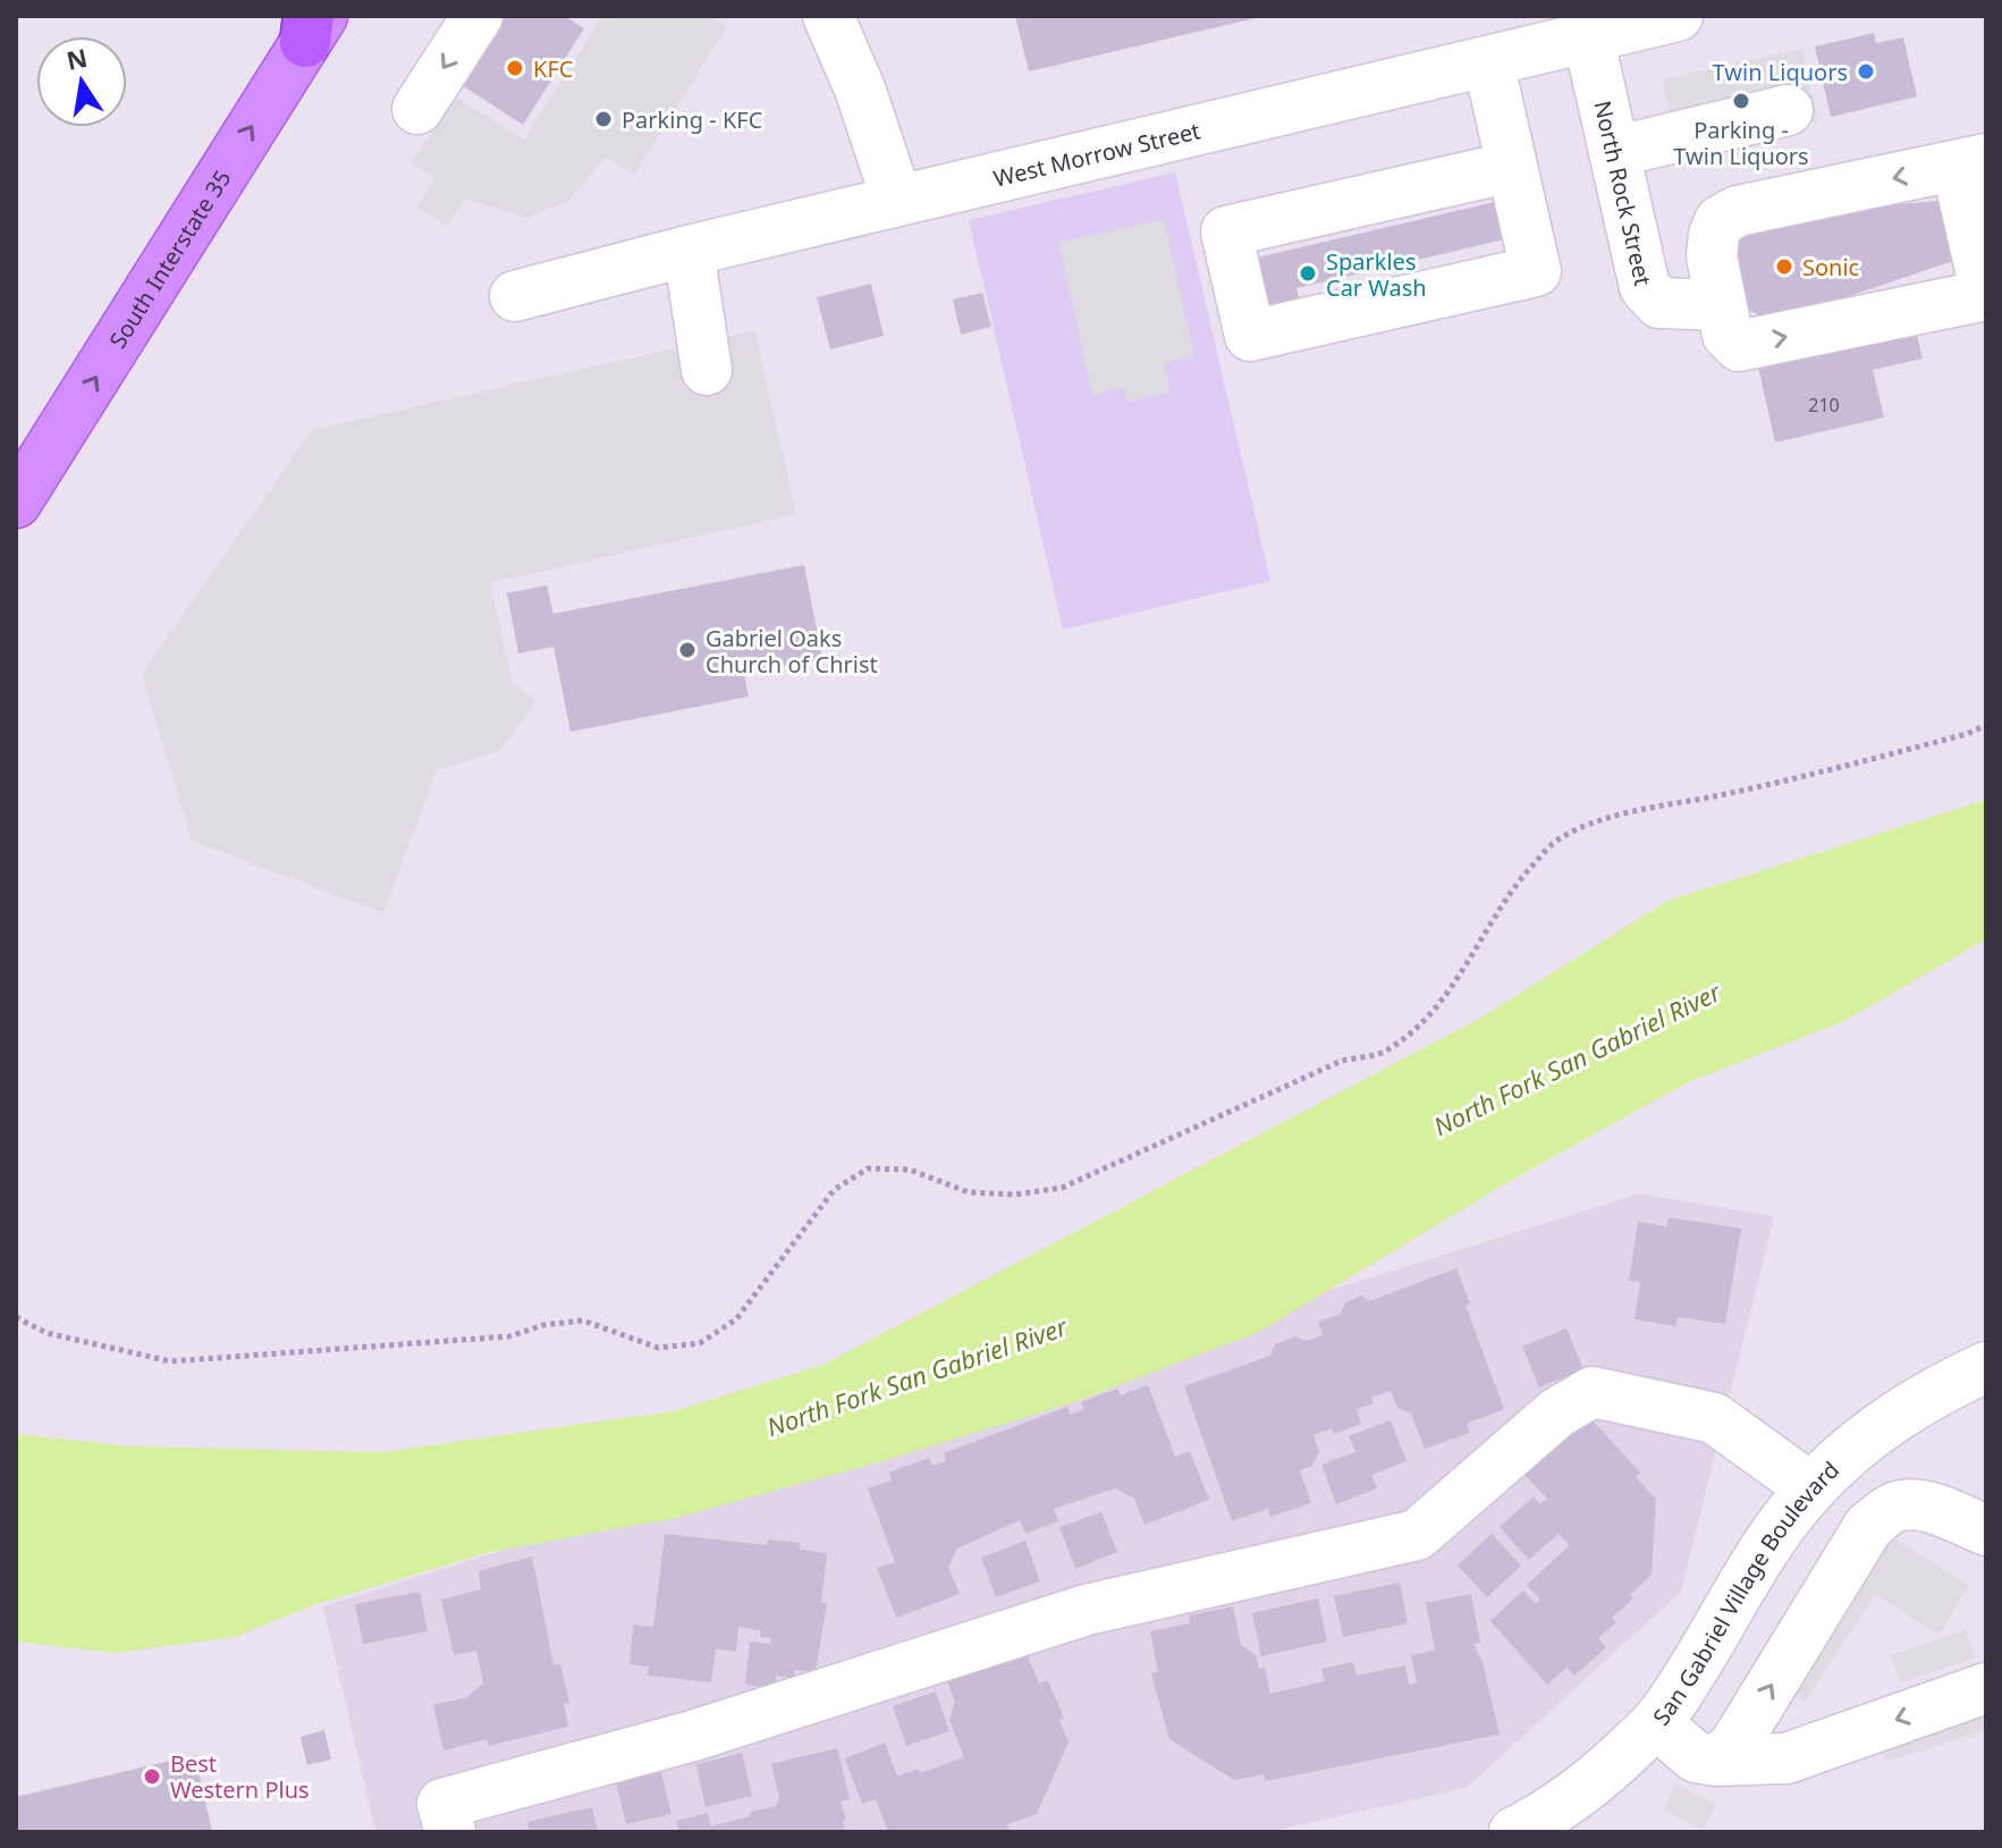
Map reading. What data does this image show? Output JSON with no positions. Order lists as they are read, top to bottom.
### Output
{
  "streets": {
    "main road": ["South Interstate 35"],
    "street": ["West Morrow Street", "North Rock Street", "San Gabriel Village Boulevard"]
  },
  "crossings": [
    ["West Morrow Street", "North Rock Street"]
  ],
  "one_way": ["South Interstate 35"],
  "water": ["North Fork San Gabriel River"],
  "places": [
    "KFC",
    "Twin Liquors",
    "Parking - Twin Liquors",
    "Parking - KFC",
    "Sonic",
    "Sparkles Car Wash",
    "Gabriel Oaks Church of Christ",
    "Best Western Plus"
  ],
  "house_numbers": ["210"],
  "north": "top"
}
